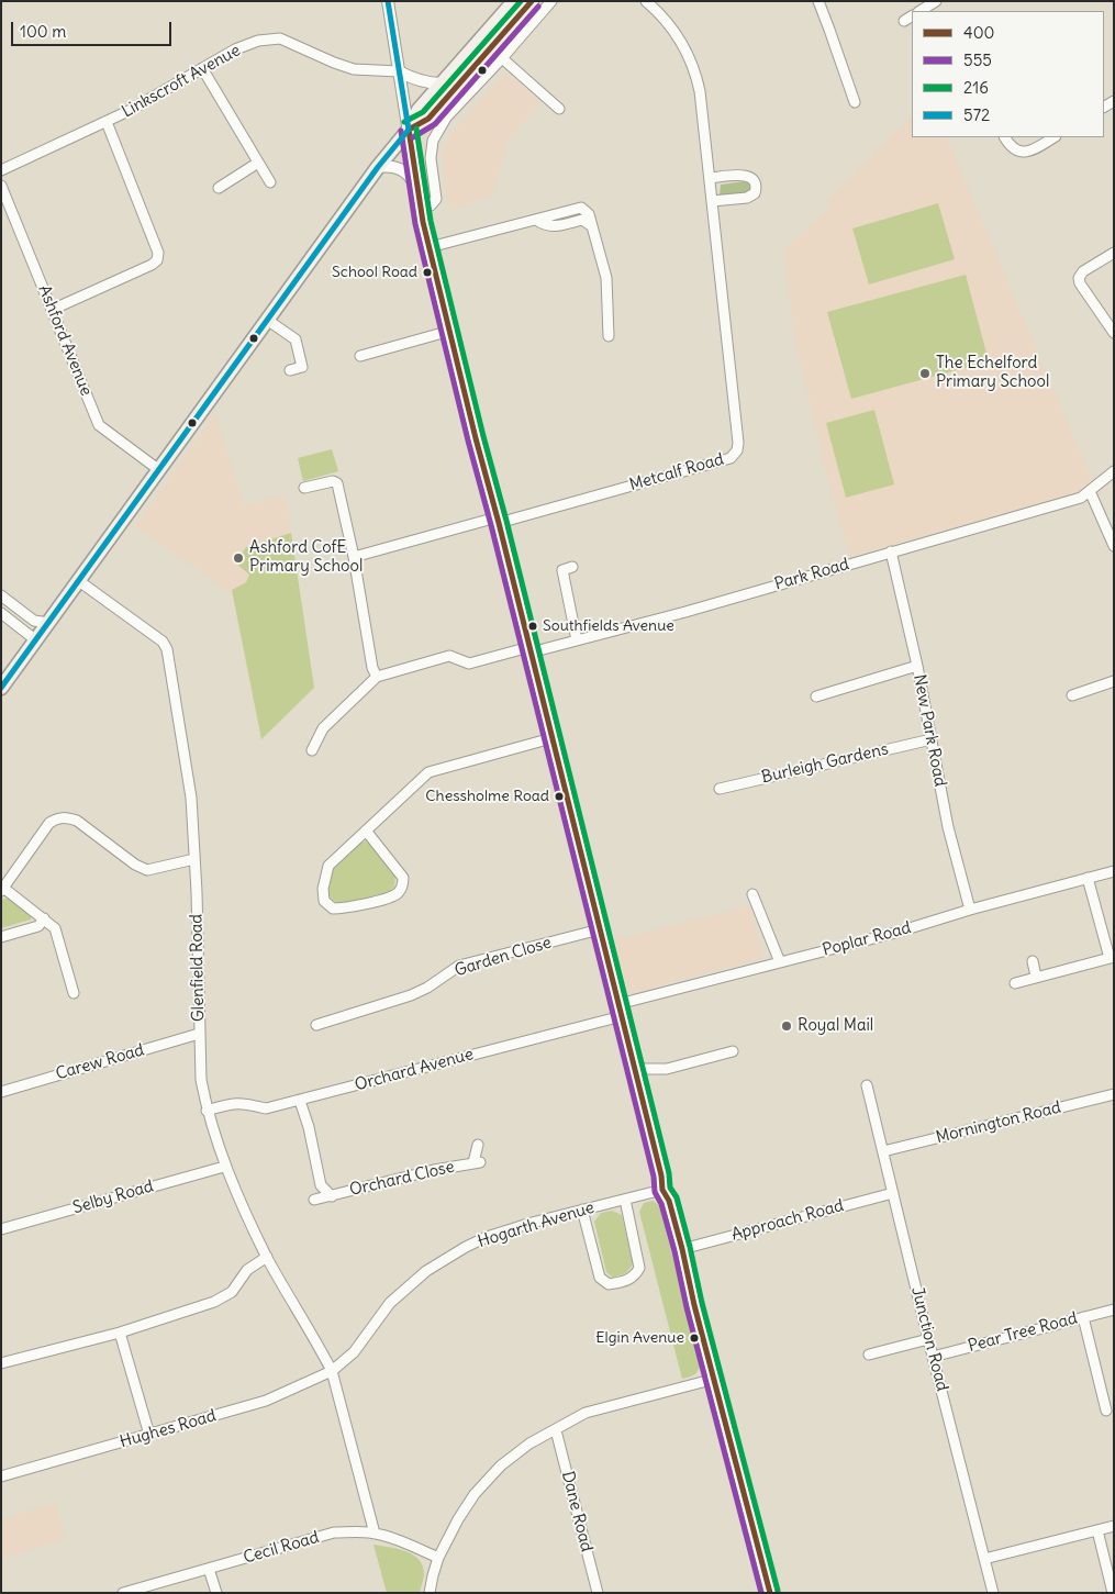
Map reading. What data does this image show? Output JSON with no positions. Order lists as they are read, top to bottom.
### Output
{
  "streets": {
    "street": [
      "Linkscroft Avenue",
      "Ashford Avenue",
      "Metcalf Road",
      "Park Road",
      "New Park Road",
      "Burleigh Gardens",
      "Poplar Road",
      "Garden Close",
      "Glenfield Road",
      "Carew Road",
      "Orchard Avenue",
      "Mornington Road",
      "Orchard Close",
      "Selby Road",
      "Approach Road",
      "Hogarth Avenue",
      "Pear Tree Road",
      "Junction Road",
      "Hughes Road",
      "Dane Road",
      "Cecil Road"
    ]
  },
  "crossings": [
    ["Park Road", "New Park Road"],
    ["New Park Road", "Burleigh Gardens"],
    ["New Park Road", "Poplar Road"],
    ["Glenfield Road", "Carew Road"],
    ["Glenfield Road", "Orchard Avenue"],
    ["Glenfield Road", "Selby Road"],
    ["Glenfield Road", "Hogarth Avenue"],
    ["Glenfield Road", "Hughes Road"],
    ["Orchard Avenue", "Orchard Close"],
    ["Mornington Road", "Junction Road"],
    ["Approach Road", "Junction Road"],
    ["Hogarth Avenue", "Hughes Road"],
    ["Pear Tree Road", "Junction Road"]
  ],
  "places": [
    "School Road",
    "The Echelford Primary School",
    "Ashford CofE Primary School",
    "Southfields Avenue",
    "Chessholme Road",
    "Royal Mail",
    "Elgin Avenue"
  ],
  "lines": [
    "transit line 400",
    "transit line 216",
    "transit line 572",
    "transit line 555"
  ],
  "legend": [
    "400",
    "555",
    "216",
    "572"
  ],
  "scale_bar": "100 m"
}
